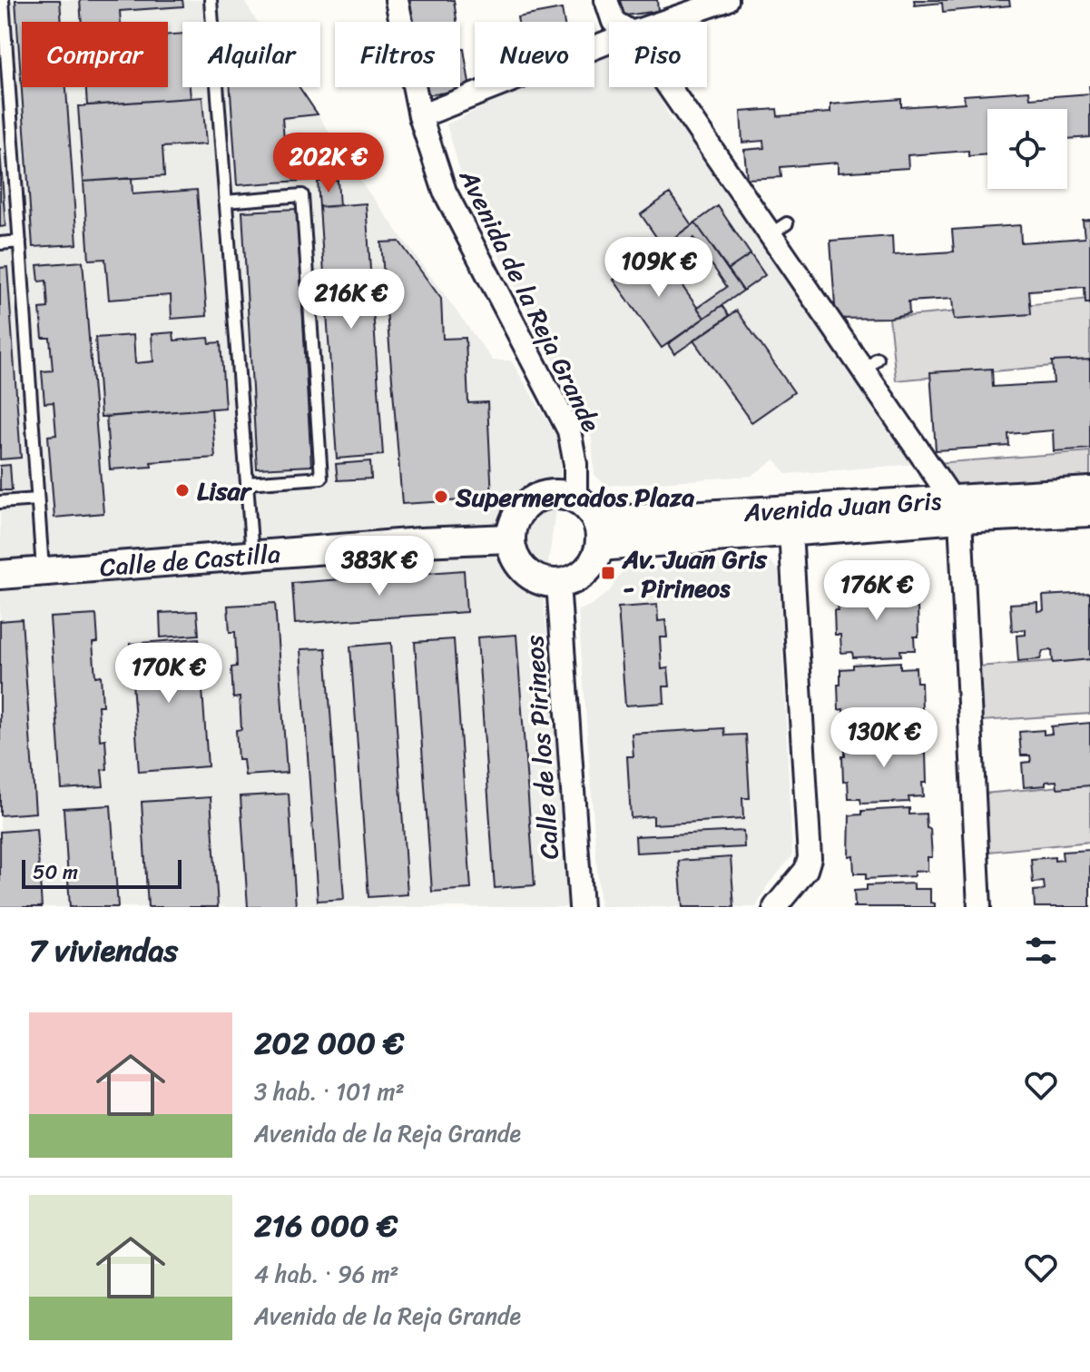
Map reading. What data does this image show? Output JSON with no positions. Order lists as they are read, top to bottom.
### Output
{
  "streets": {
    "street": [
      "Avenida de la Reja Grande",
      "Avenida Juan Gris",
      "Calle de Castilla",
      "Calle de los Pirineos"
    ]
  },
  "crossings": [
    ["Avenida de la Reja Grande", "Avenida Juan Gris"],
    ["Avenida de la Reja Grande", "Calle de Castilla"],
    ["Avenida de la Reja Grande", "Calle de los Pirineos"],
    ["Avenida Juan Gris", "Calle de Castilla"],
    ["Avenida Juan Gris", "Calle de los Pirineos"],
    ["Calle de Castilla", "Calle de los Pirineos"]
  ],
  "places": {
    "other": ["Lisar", "Supermercados Plaza"],
    "transit": ["Av. Juan Gris - Pirineos"]
  },
  "scale_bar": "50 m",
  "page": {
    "chip": [
      "Comprar",
      "Alquilar",
      "Filtros",
      "Nuevo",
      "Piso"
    ],
    "price": [
      "202K €",
      "109K €",
      "216K €",
      "383K €",
      "176K €",
      "170K €",
      "130K €"
    ],
    "scale": "50 m",
    "heading": "7 viviendas",
    "list": [
      {
        "name": "202 000 €",
        "note": "3 hab. · 101 m² · Avenida de la Reja Grande"
      },
      {
        "name": "216 000 €",
        "note": "4 hab. · 96 m² · Avenida de la Reja Grande"
      }
    ]
  }
}
